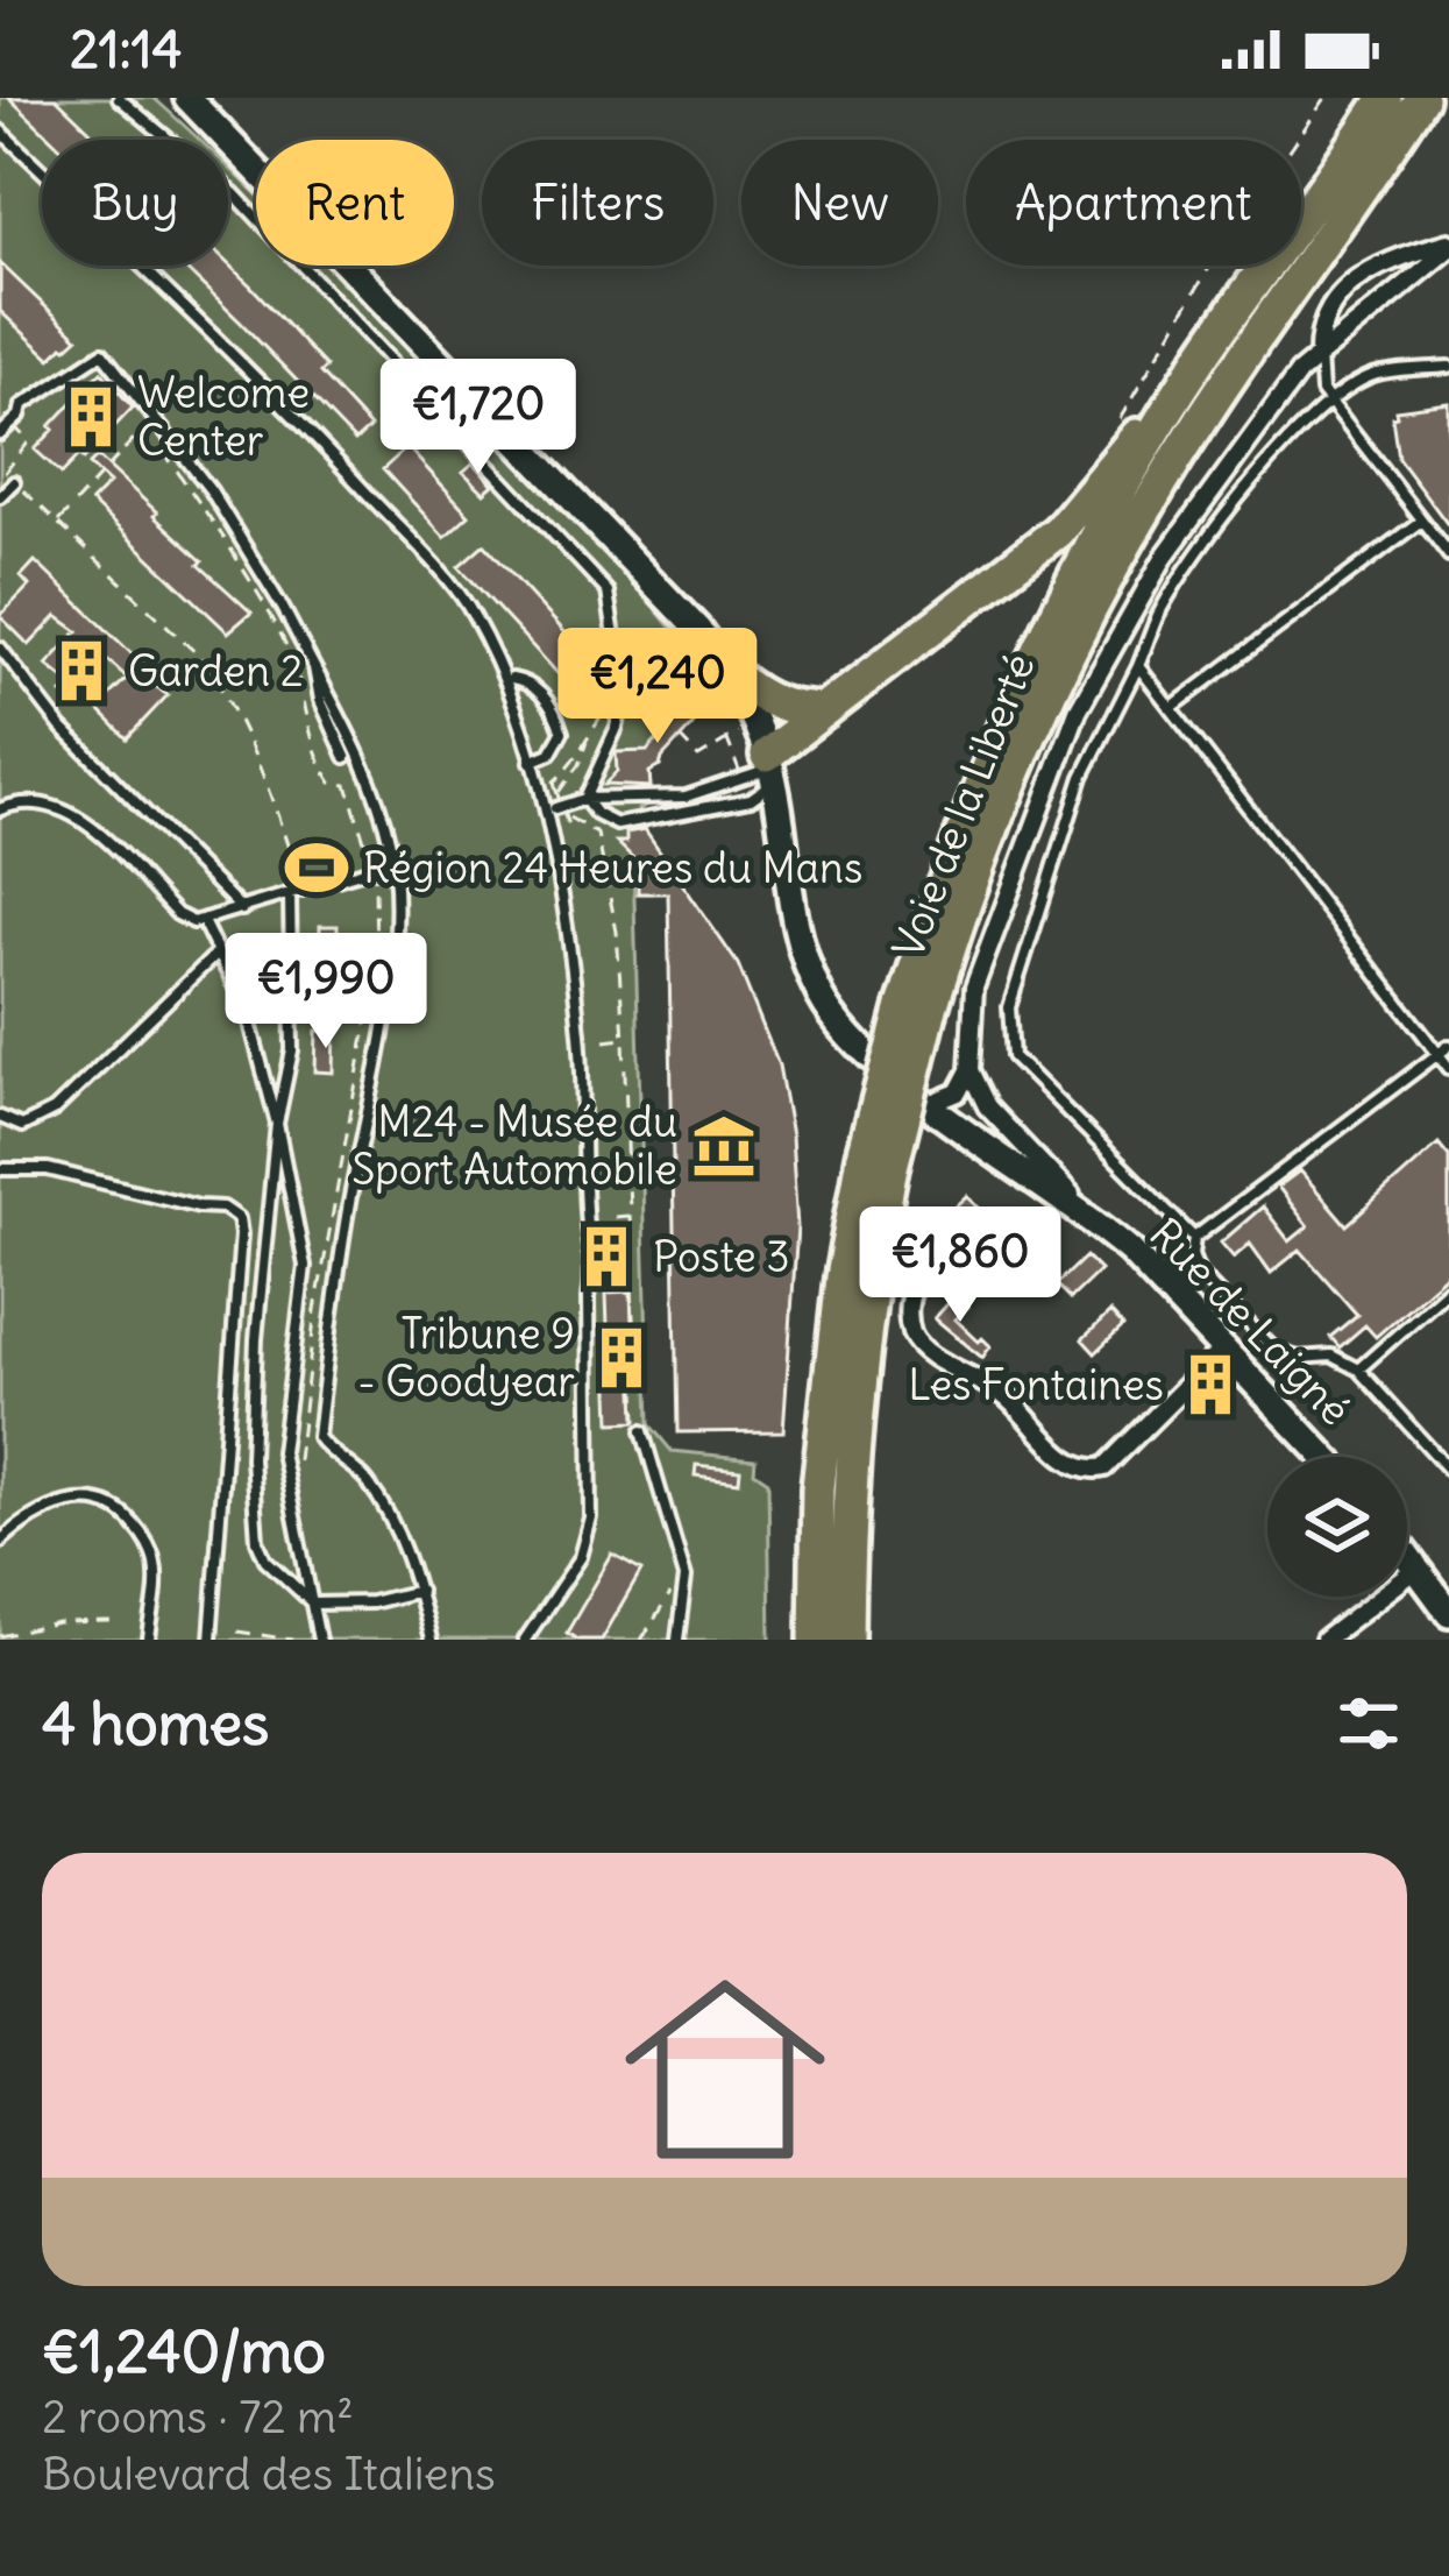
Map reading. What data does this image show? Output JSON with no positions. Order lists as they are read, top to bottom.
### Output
{
  "streets": {
    "highway": ["Voie de la Liberté"],
    "street": ["Rue de Laigné"]
  },
  "places": {
    "building": [
      "Welcome Center",
      "Garden 2",
      "Poste 3",
      "Tribune 9 - Goodyear",
      "Les Fontaines"
    ],
    "sports": ["Région 24 Heures du Mans"],
    "museum": ["M24 - Musée du Sport Automobile"]
  },
  "page": {
    "status": "21:14",
    "chip": [
      "Buy",
      "Rent",
      "Filters",
      "New",
      "Apartment"
    ],
    "price": [
      "€1,720",
      "€1,240",
      "€1,990",
      "€1,860"
    ],
    "heading": "4 homes",
    "list": [
      {
        "name": "€1,240/mo",
        "note": "2 rooms · 72 m² · Boulevard des Italiens"
      }
    ]
  }
}
